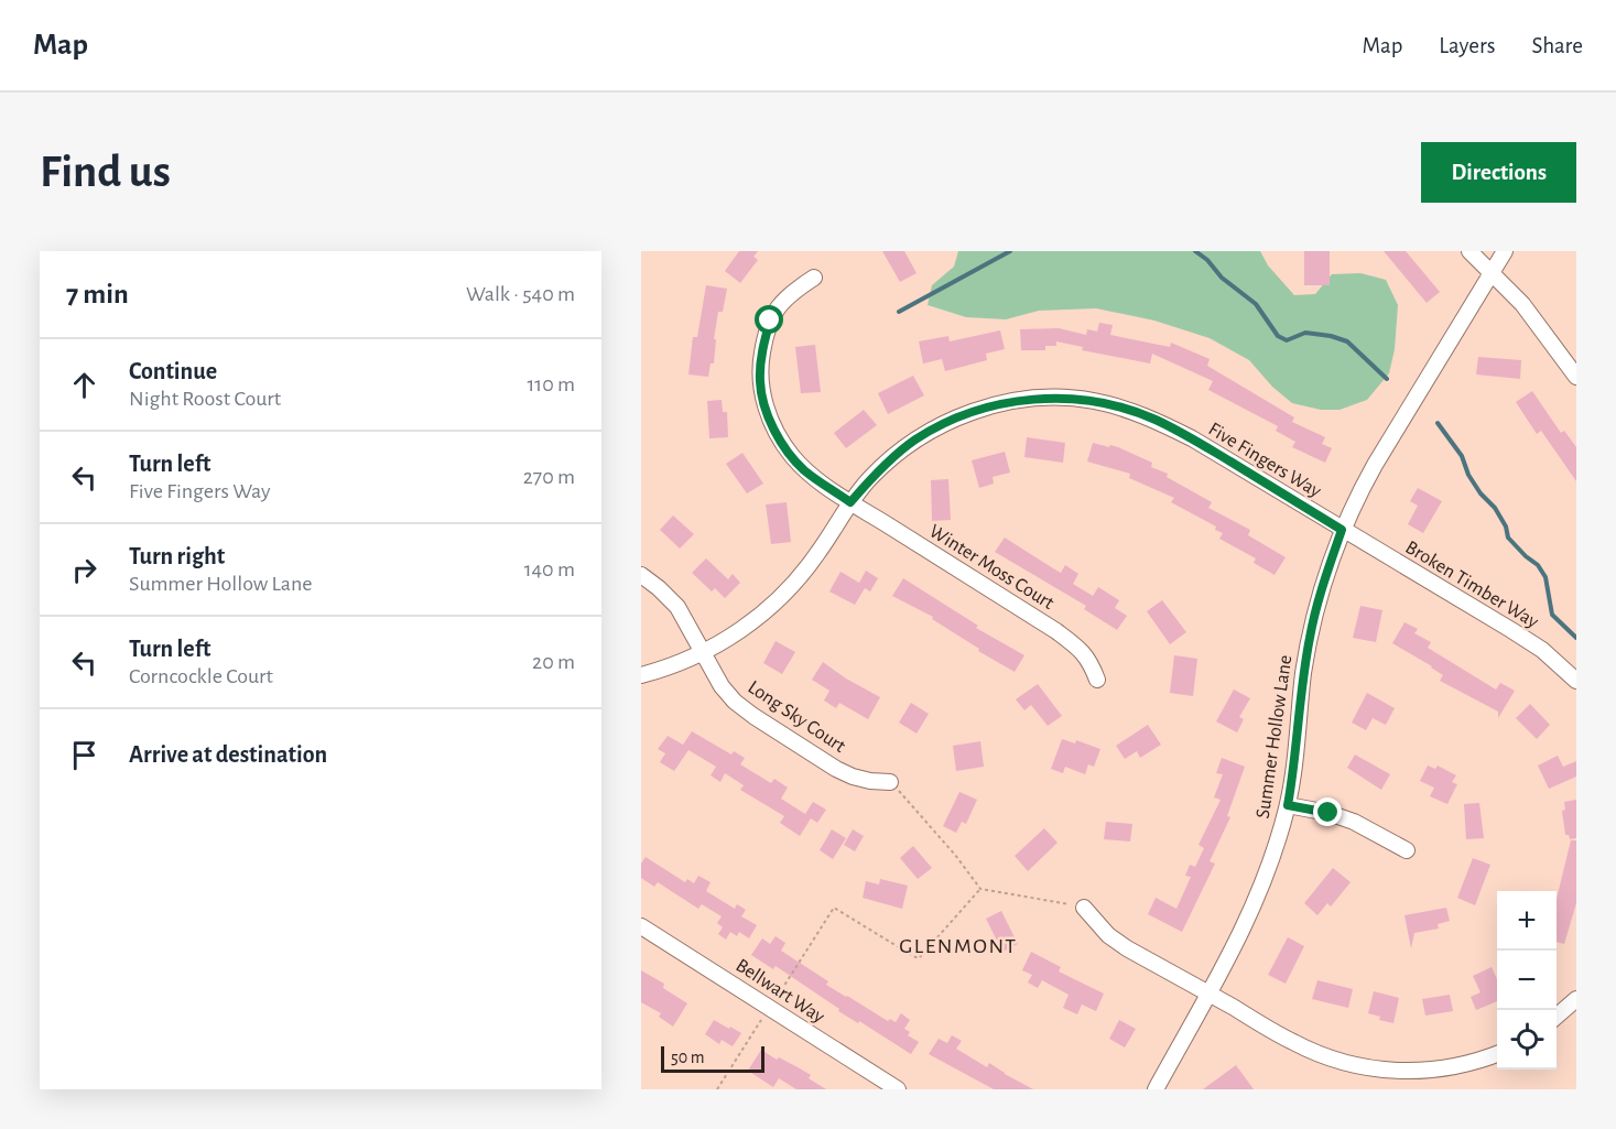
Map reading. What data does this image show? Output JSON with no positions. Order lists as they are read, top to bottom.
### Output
{
  "streets": {
    "street": [
      "Five Fingers Way",
      "Winter Moss Court",
      "Broken Timber Way",
      "Long Sky Court",
      "Summer Hollow Lane",
      "Bellwart Way"
    ]
  },
  "crossings": [
    ["Five Fingers Way", "Winter Moss Court"],
    ["Five Fingers Way", "Broken Timber Way"],
    ["Five Fingers Way", "Long Sky Court"],
    ["Five Fingers Way", "Summer Hollow Lane"],
    ["Broken Timber Way", "Summer Hollow Lane"]
  ],
  "districts": ["GLENMONT"],
  "scale_bar": "50 m",
  "page": {
    "header": "Map",
    "nav": ["Map", "Layers", "Share"],
    "buttons": "Directions",
    "title": "Find us",
    "heading": ["7 min", "Walk · 540 m"],
    "list": [
      ["Continue", "Night Roost Court", "110 m"],
      ["Turn left", "Five Fingers Way", "270 m"],
      ["Turn right", "Summer Hollow Lane", "140 m"],
      ["Turn left", "Corncockle Court", "20 m"],
      "Arrive at destination"
    ],
    "map_buttons": ["+", "−"],
    "scale": "50 m"
  }
}
